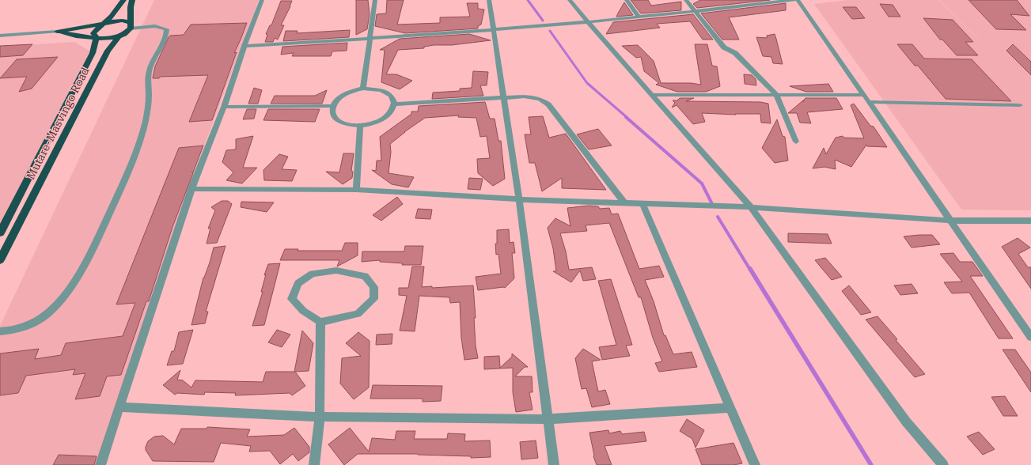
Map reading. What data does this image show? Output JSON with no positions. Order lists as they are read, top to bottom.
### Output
{
  "streets": {
    "highway": ["Mutare-Masvingo Road"]
  }
}
